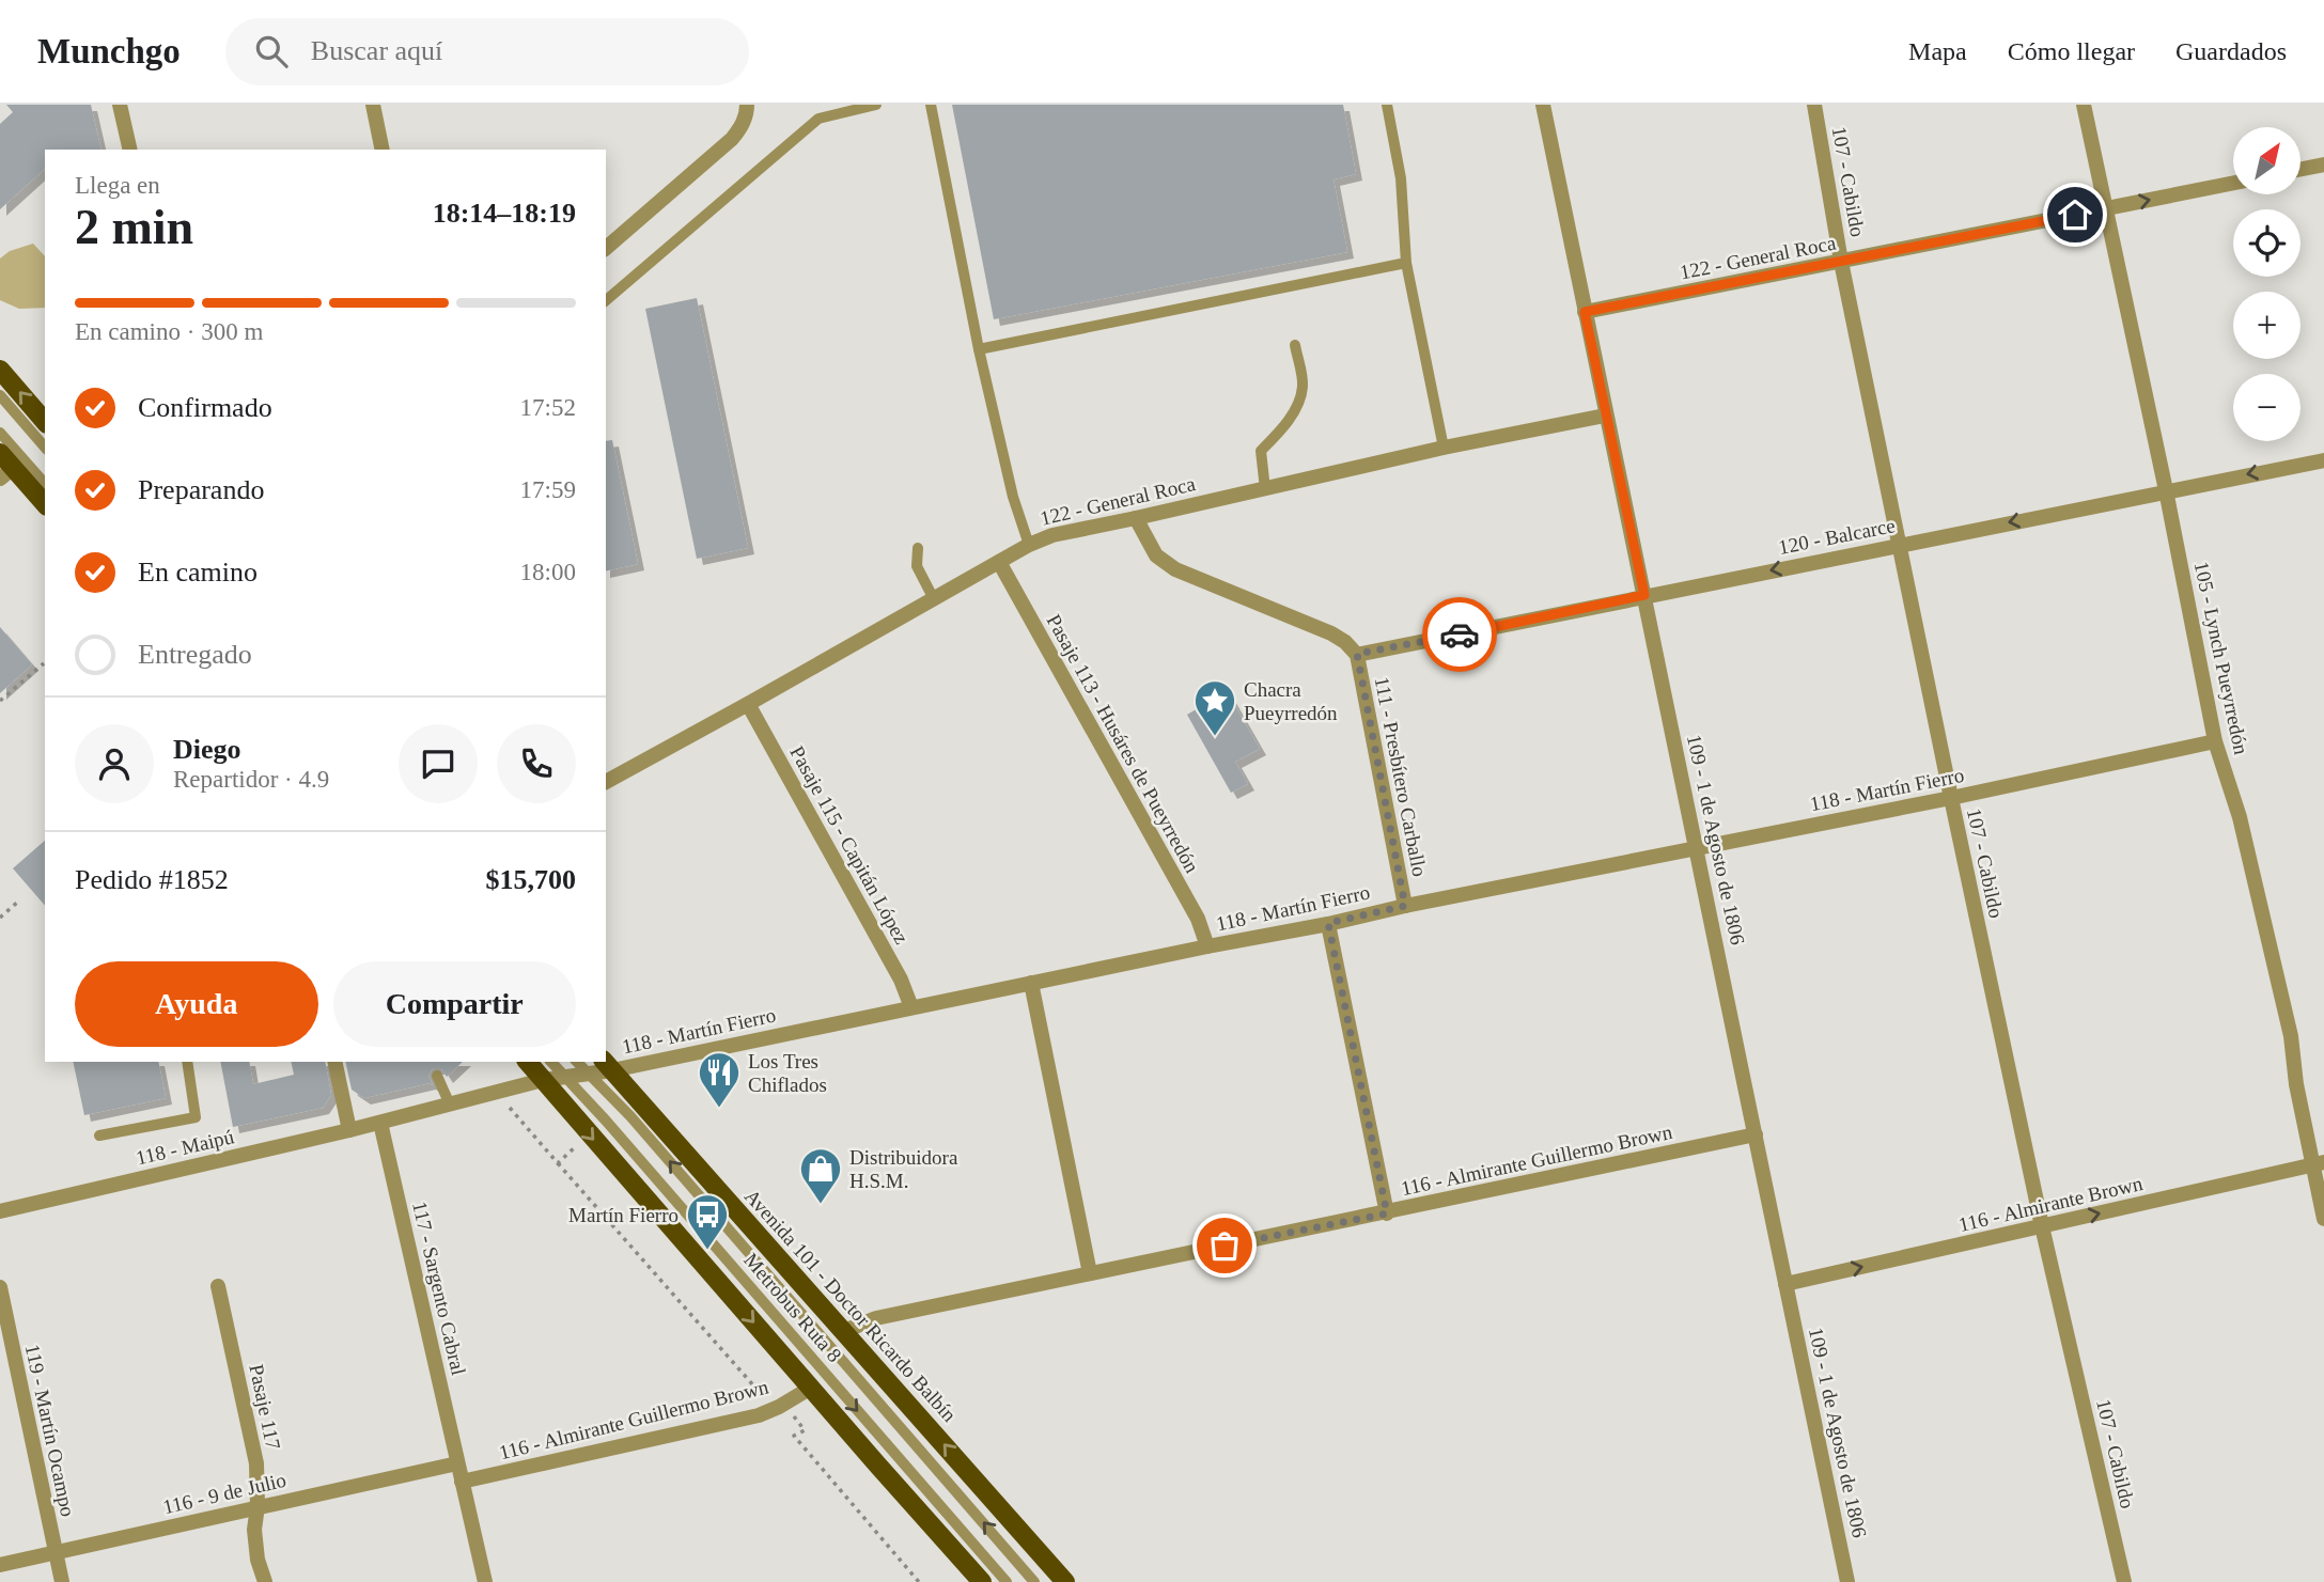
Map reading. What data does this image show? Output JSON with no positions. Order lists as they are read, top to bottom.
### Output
{
  "streets": {
    "main road": ["Avenida 101 - Doctor Ricardo Balbín"],
    "street": [
      "107 - Cabildo",
      "122 - General Roca",
      "120 - Balcarce",
      "105 - Lynch Pueyrredón",
      "Pasaje 113 - Husáres de Pueyrredón",
      "111 - Presbítero Carballo",
      "118 - Martín Fierro",
      "109 - 1 de Agosto de 1806",
      "Pasaje 115 - Capitán López",
      "118 - Maipú",
      "116 - Almirante Guillermo Brown",
      "116 - Almirante Brown",
      "117 - Sargento Cabral",
      "Pasaje 117",
      "119 - Martín Ocampo",
      "116 - 9 de Julio"
    ],
    "lane": ["Metrobus Ruta 8"]
  },
  "crossings": [
    ["107 - Cabildo", "122 - General Roca"],
    ["107 - Cabildo", "120 - Balcarce"],
    ["107 - Cabildo", "118 - Martín Fierro"],
    ["107 - Cabildo", "116 - Almirante Brown"],
    ["122 - General Roca", "105 - Lynch Pueyrredón"],
    ["122 - General Roca", "Pasaje 113 - Husáres de Pueyrredón"],
    ["122 - General Roca", "111 - Presbítero Carballo"],
    ["122 - General Roca", "109 - 1 de Agosto de 1806"],
    ["122 - General Roca", "Pasaje 115 - Capitán López"],
    ["120 - Balcarce", "105 - Lynch Pueyrredón"],
    ["120 - Balcarce", "111 - Presbítero Carballo"],
    ["120 - Balcarce", "109 - 1 de Agosto de 1806"],
    ["105 - Lynch Pueyrredón", "118 - Martín Fierro"],
    ["105 - Lynch Pueyrredón", "116 - Almirante Brown"],
    ["Pasaje 113 - Husáres de Pueyrredón", "118 - Martín Fierro"],
    ["111 - Presbítero Carballo", "118 - Martín Fierro"],
    ["118 - Martín Fierro", "109 - 1 de Agosto de 1806"],
    ["118 - Martín Fierro", "Pasaje 115 - Capitán López"],
    ["118 - Martín Fierro", "118 - Maipú"],
    ["118 - Martín Fierro", "117 - Sargento Cabral"],
    ["118 - Martín Fierro", "Avenida 101 - Doctor Ricardo Balbín"],
    ["118 - Martín Fierro", "Metrobus Ruta 8"],
    ["109 - 1 de Agosto de 1806", "116 - Almirante Guillermo Brown"],
    ["109 - 1 de Agosto de 1806", "116 - Almirante Brown"],
    ["118 - Maipú", "117 - Sargento Cabral"],
    ["116 - Almirante Guillermo Brown", "117 - Sargento Cabral"],
    ["116 - Almirante Guillermo Brown", "Avenida 101 - Doctor Ricardo Balbín"],
    ["117 - Sargento Cabral", "116 - 9 de Julio"],
    ["Pasaje 117", "116 - 9 de Julio"],
    ["119 - Martín Ocampo", "116 - 9 de Julio"]
  ],
  "one_way": ["120 - Balcarce", "116 - Almirante Brown"],
  "places": {
    "place": ["Chacra Pueyrredón"],
    "restaurant": ["Los Tres Chiflados"],
    "shop": ["Distribuidora H.S.M."],
    "bus stop": ["Martín Fierro"]
  },
  "north": "top right",
  "page": {
    "header": "Munchgo",
    "search": "Buscar aquí",
    "nav": ["Mapa", "Cómo llegar", "Guardados"],
    "map_buttons": ["+", "−"],
    "heading": ["2 min", "Llega en", "18:14–18:19"],
    "panel": [
      "Diego",
      "Repartidor · 4.9",
      "Pedido #1852",
      "$15,700"
    ],
    "bar": "En camino · 300 m",
    "list": [
      ["Confirmado", "17:52"],
      ["Preparando", "17:59"],
      ["En camino", "18:00"],
      "Entregado"
    ],
    "buttons": ["Ayuda", "Compartir"]
  }
}
